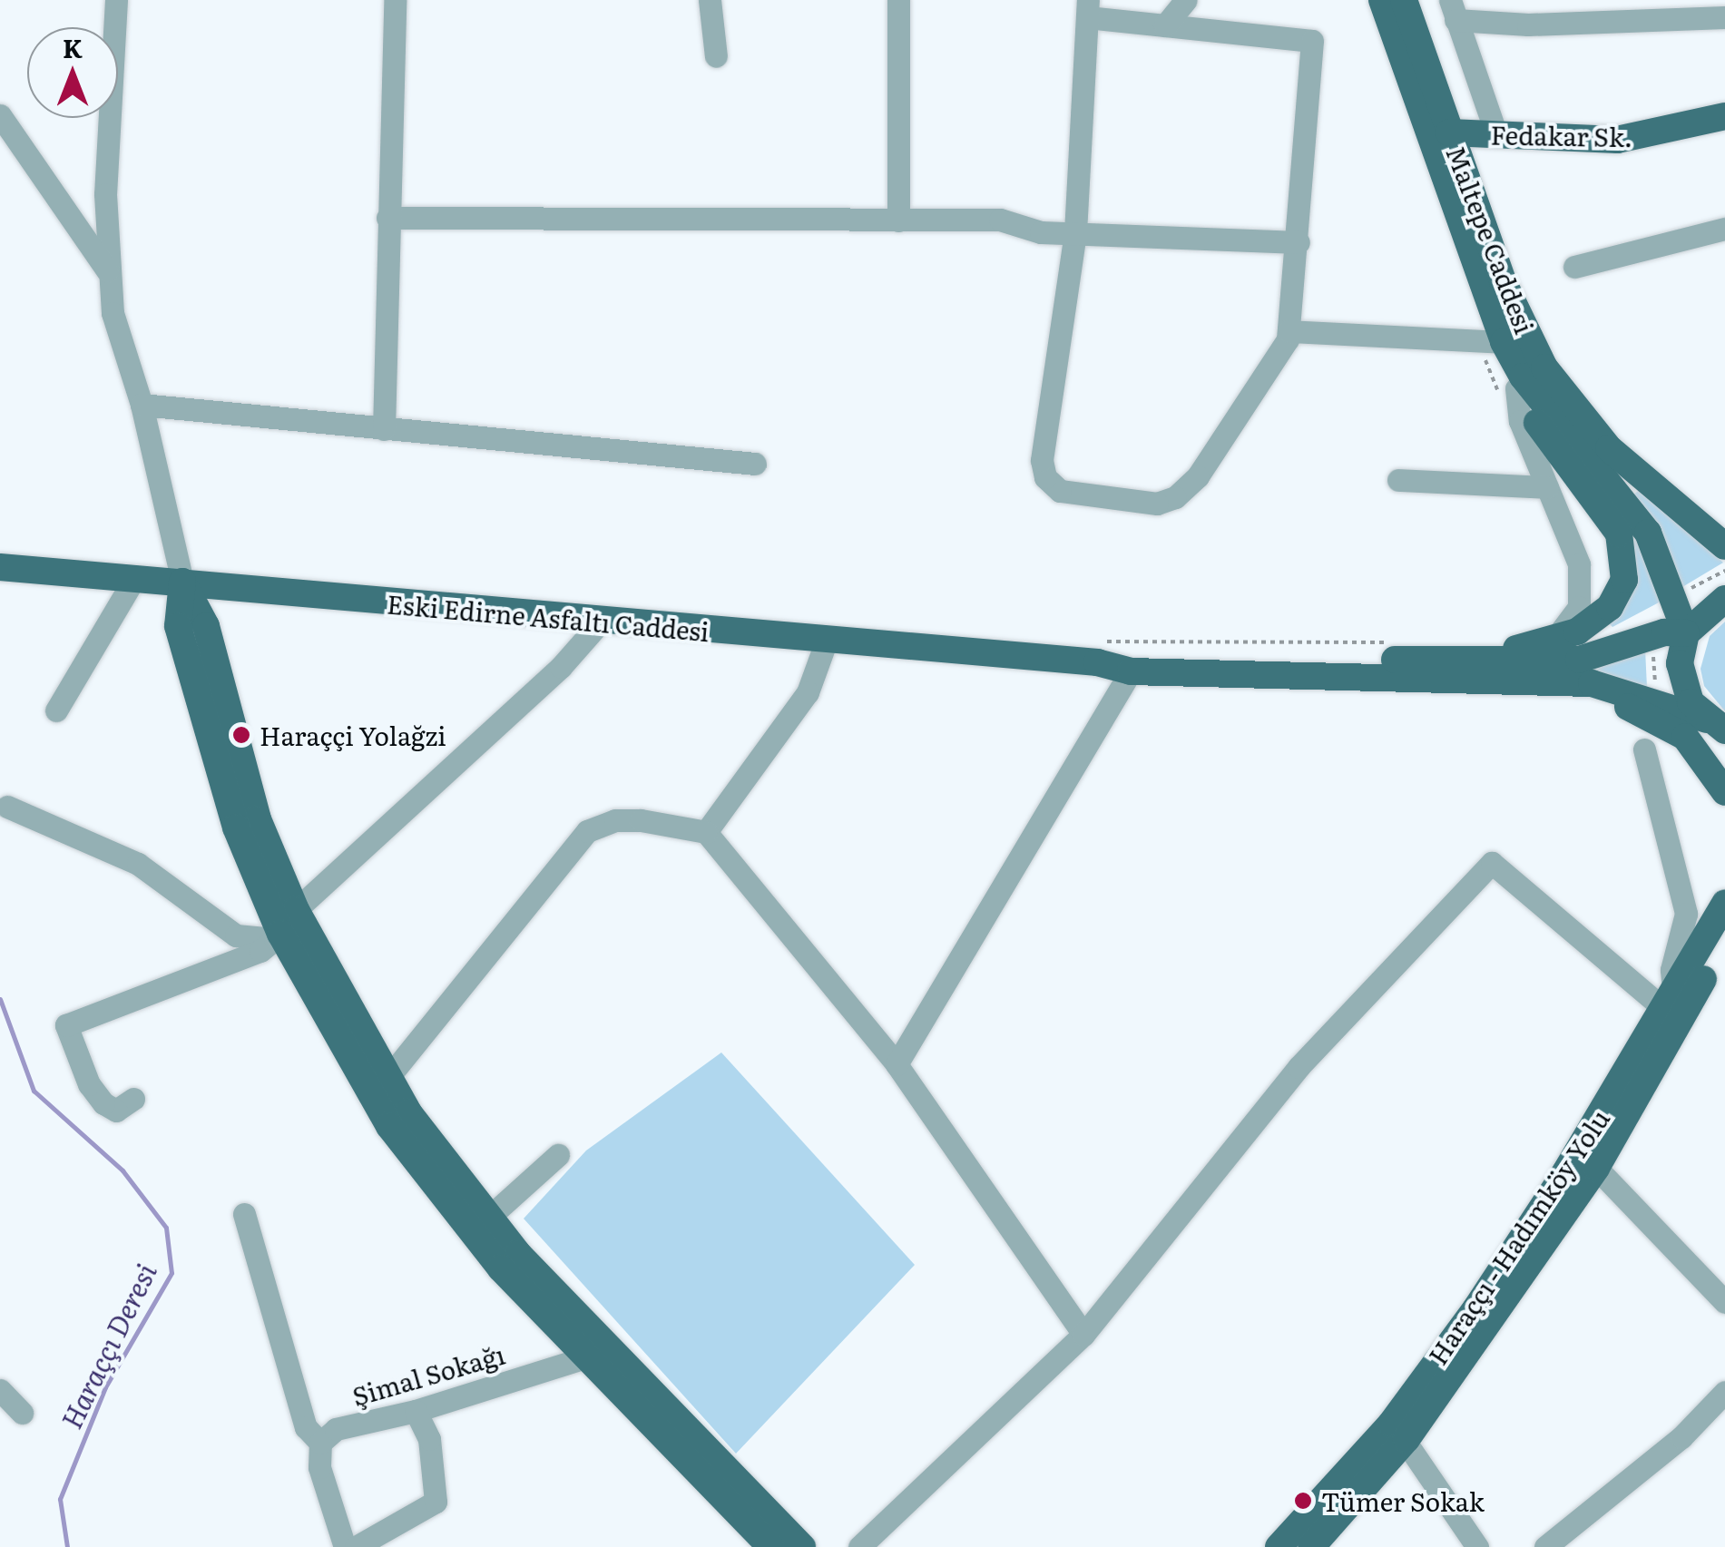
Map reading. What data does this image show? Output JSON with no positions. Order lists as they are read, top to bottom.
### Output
{
  "streets": {
    "main road": [
      "Fedakar Sk.",
      "Maltepe Caddesi",
      "Eski Edirne Asfaltı Caddesi",
      "Haraççı - Hadımköy Yolu"
    ],
    "street": ["Şimal Sokağı"]
  },
  "crossings": [
    ["Fedakar Sk.", "Maltepe Caddesi"]
  ],
  "water": ["Haraççı Deresi"],
  "places": ["Haraççi Yolağzi", "Tümer Sokak"],
  "north": "top"
}
